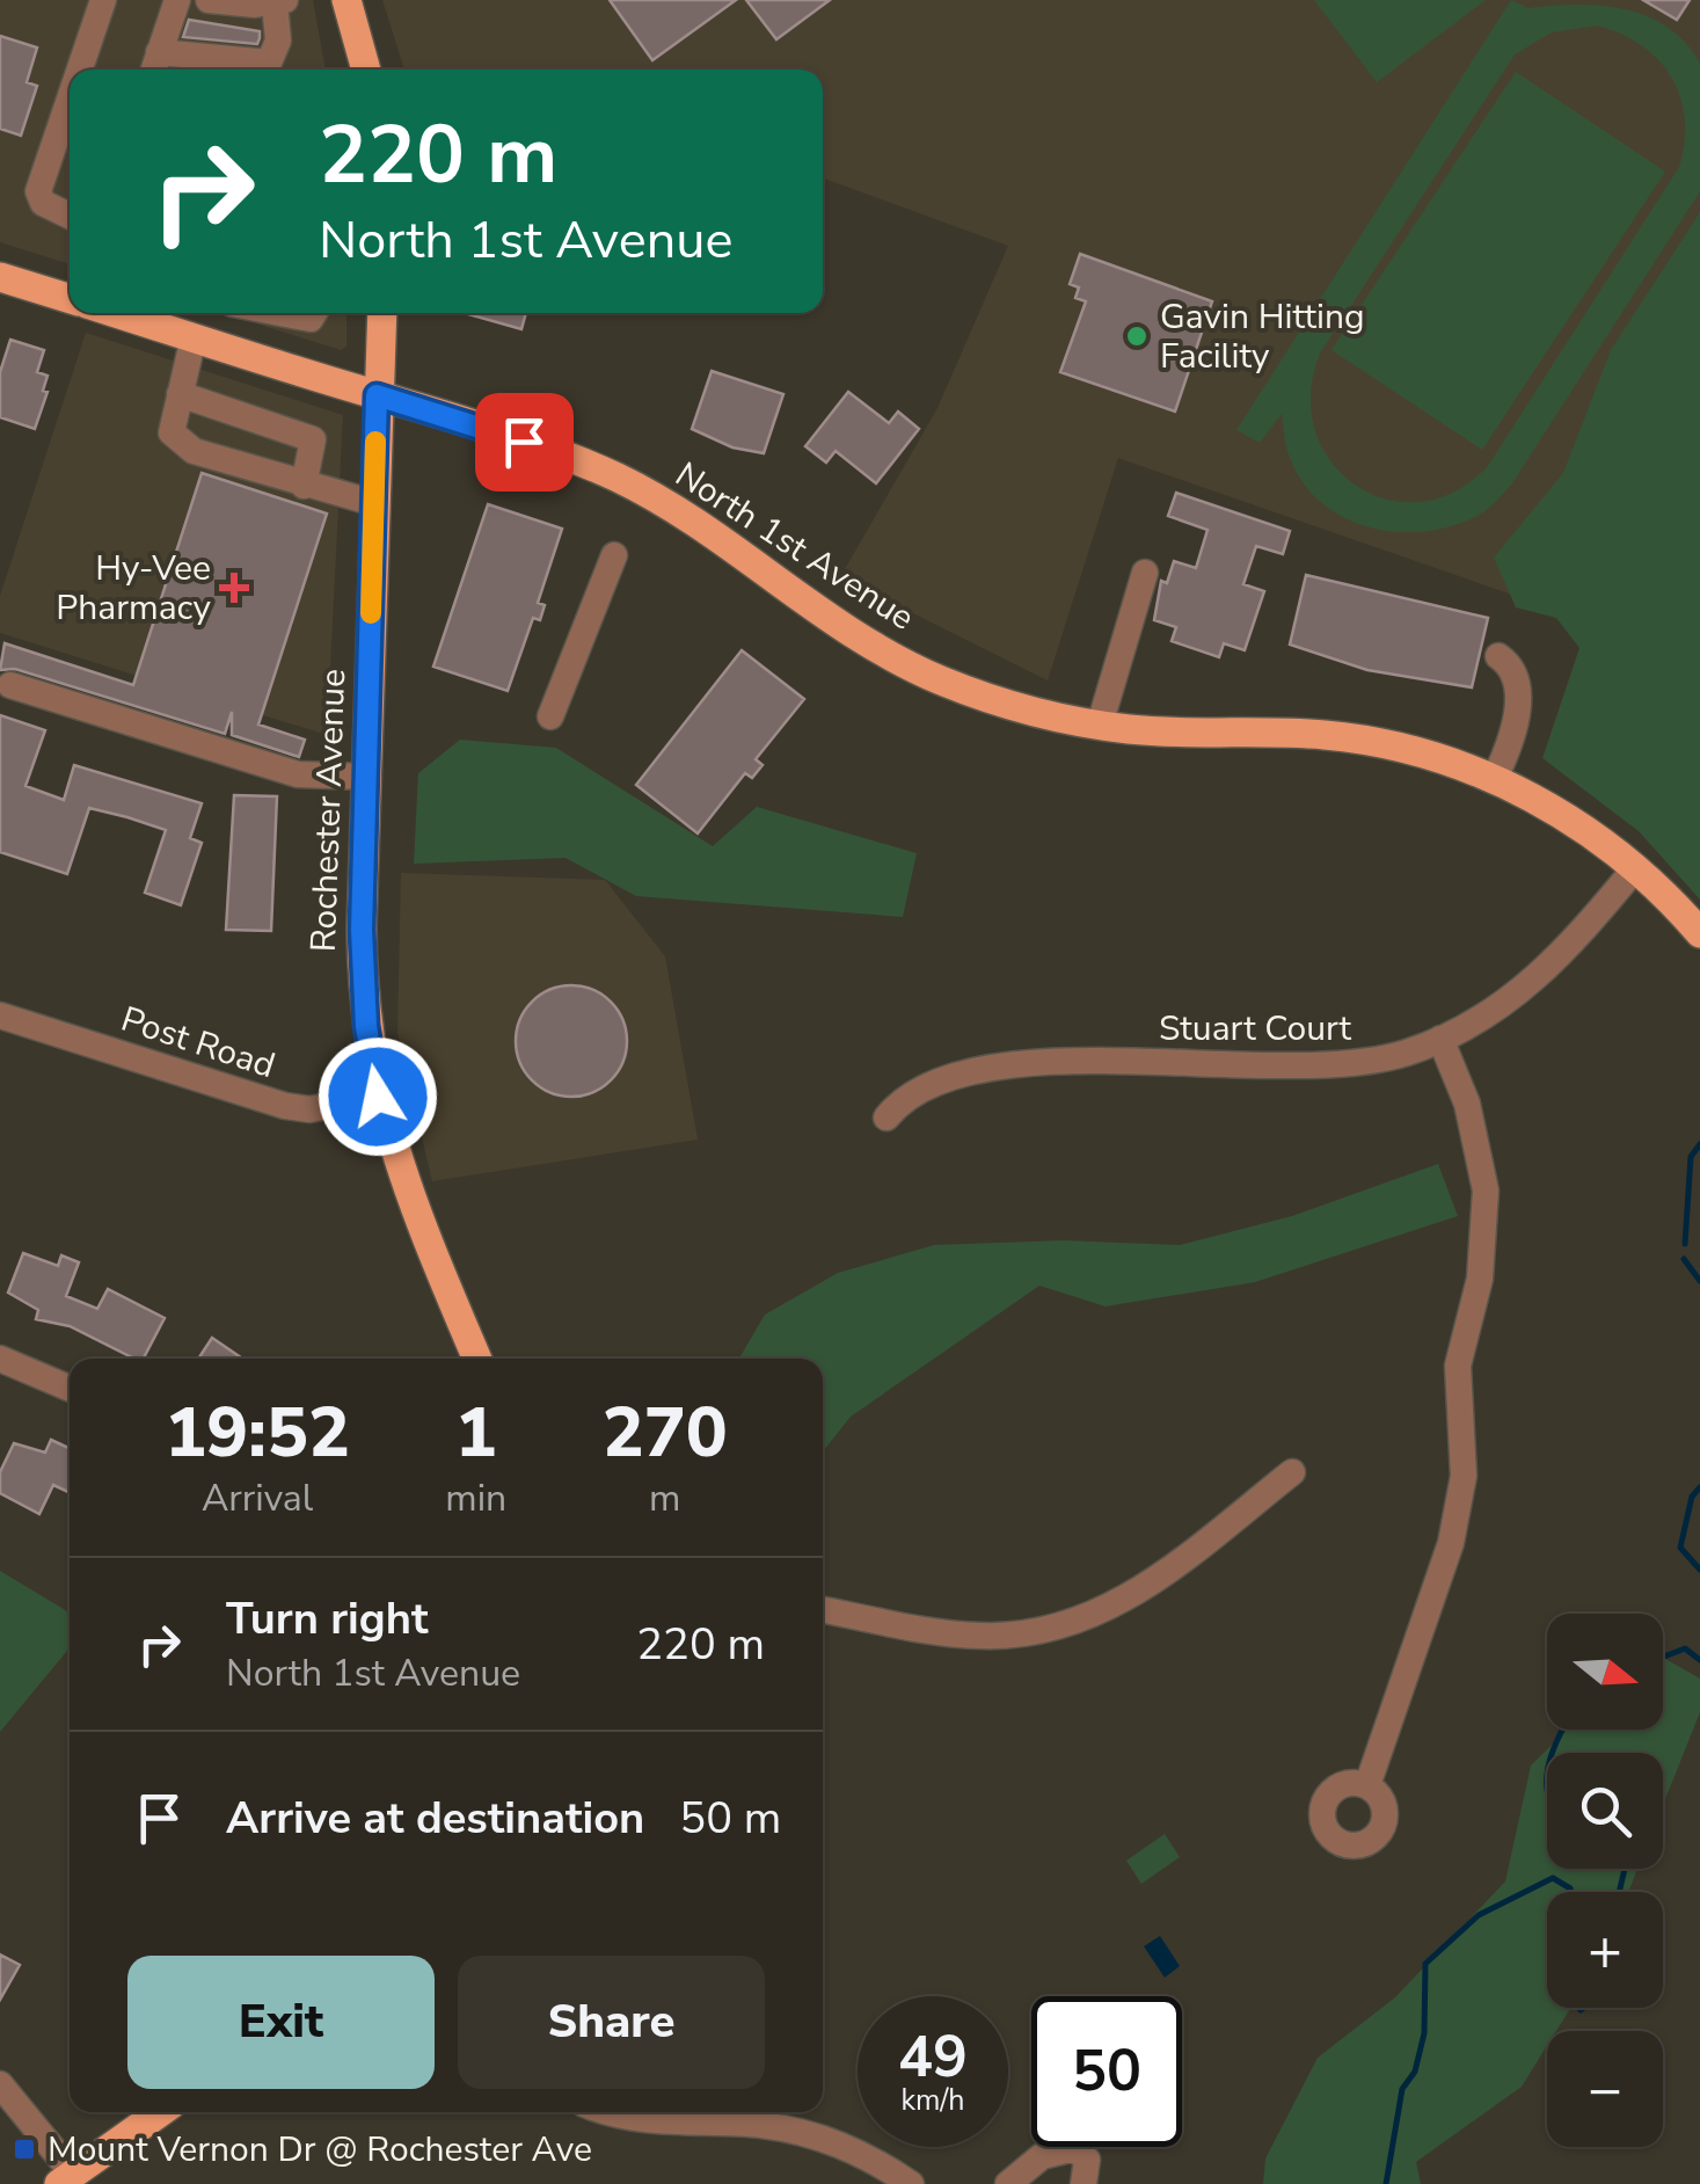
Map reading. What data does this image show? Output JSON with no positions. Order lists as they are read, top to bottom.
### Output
{
  "streets": {
    "main road": ["North 1st Avenue", "Rochester Avenue"],
    "street": ["Stuart Court", "Post Road"]
  },
  "crossings": [
    ["North 1st Avenue", "Rochester Avenue"],
    ["North 1st Avenue", "Stuart Court"],
    ["Rochester Avenue", "Post Road"]
  ],
  "places": {
    "other": ["Gavin Hitting Facility"],
    "health": ["Hy-Vee Pharmacy"],
    "transit": ["Mount Vernon Dr @ Rochester Ave"]
  },
  "north": "right",
  "page": {
    "turn": ["220 m", "North 1st Avenue"],
    "eta": [
      "19:52",
      "Arrival",
      "1",
      "min",
      "270",
      "m"
    ],
    "list": [
      {
        "name": "Turn right",
        "note": "North 1st Avenue",
        "value": "220 m"
      },
      {
        "name": "Arrive at destination",
        "value": "50 m"
      }
    ],
    "map_buttons": ["+", "−"],
    "buttons": ["Exit", "Share"],
    "speed": "49 km/h",
    "limit": "50"
  }
}
